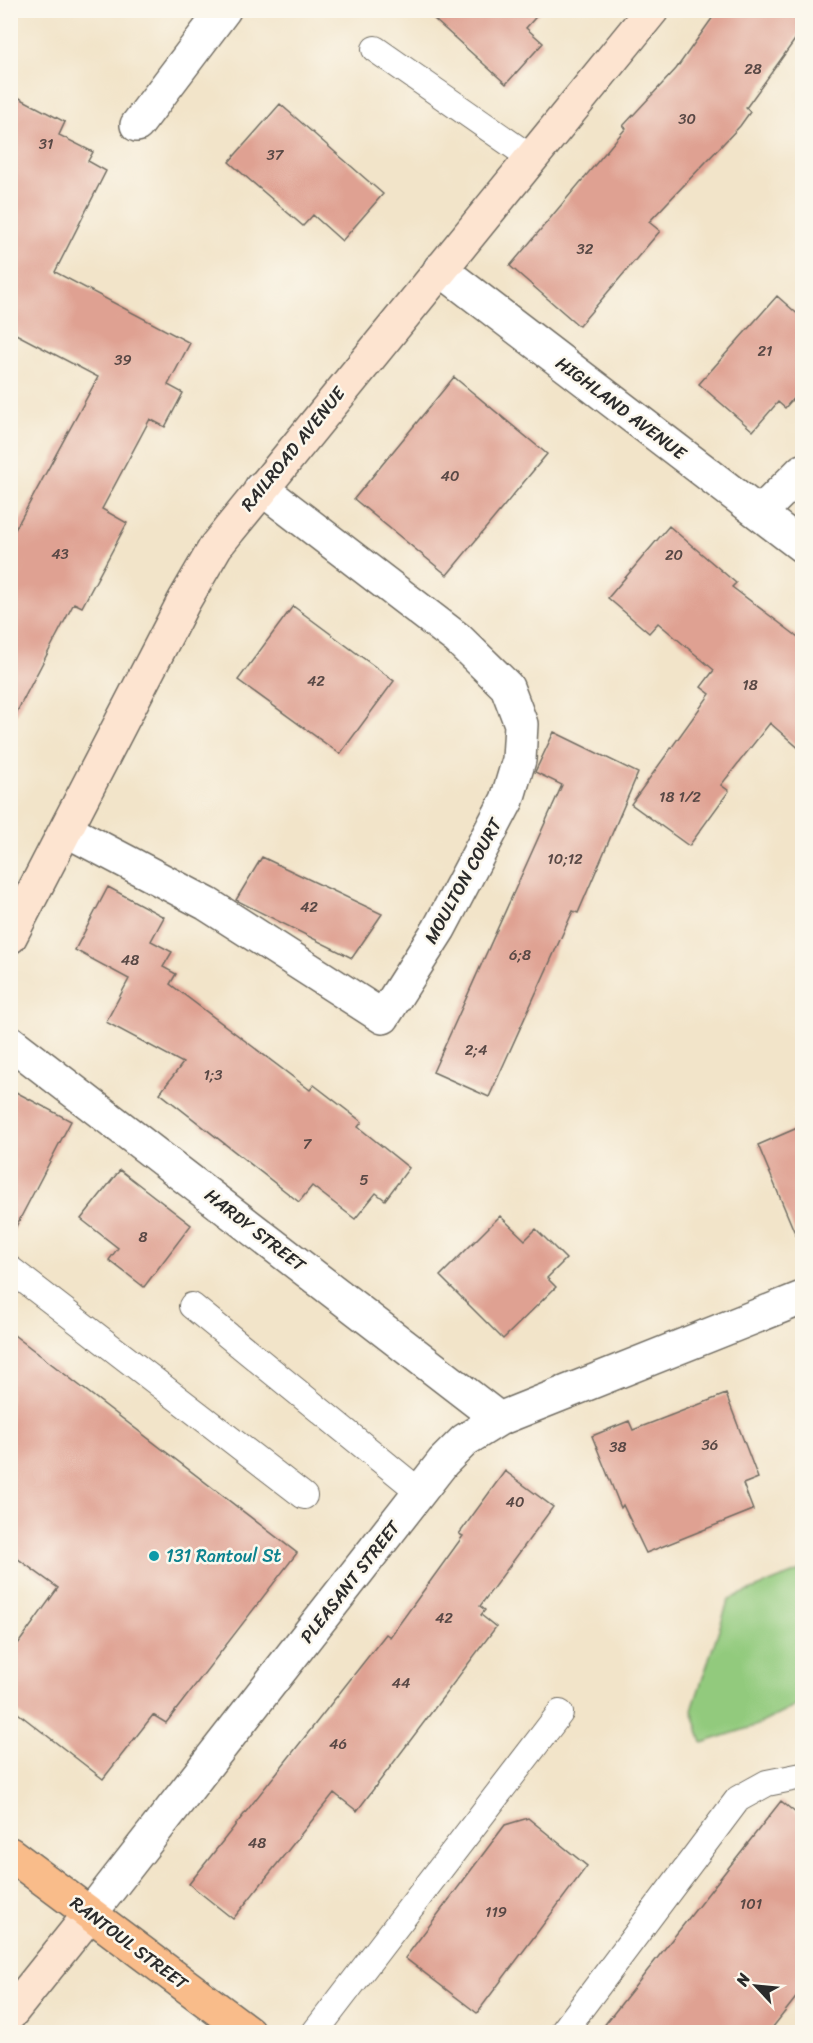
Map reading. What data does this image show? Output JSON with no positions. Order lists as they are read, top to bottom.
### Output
{
  "streets": {
    "highway": ["RANTOUL STREET"],
    "street": [
      "HIGHLAND AVENUE",
      "RAILROAD AVENUE",
      "MOULTON COURT",
      "HARDY STREET",
      "PLEASANT STREET"
    ]
  },
  "crossings": [
    ["HIGHLAND AVENUE", "RAILROAD AVENUE"],
    ["RAILROAD AVENUE", "MOULTON COURT"],
    ["HARDY STREET", "PLEASANT STREET"],
    ["PLEASANT STREET", "RANTOUL STREET"]
  ],
  "places": ["131 Rantoul St"],
  "house_numbers": [
    "28",
    "30",
    "31",
    "37",
    "32",
    "21",
    "39",
    "40",
    "43",
    "20",
    "42",
    "18",
    "18 1/2",
    "10;12",
    "42",
    "6;8",
    "48",
    "2;4",
    "1;3",
    "7",
    "5",
    "8",
    "36",
    "38",
    "40",
    "42",
    "44",
    "46",
    "48",
    "101",
    "119"
  ],
  "north": "top left"
}
